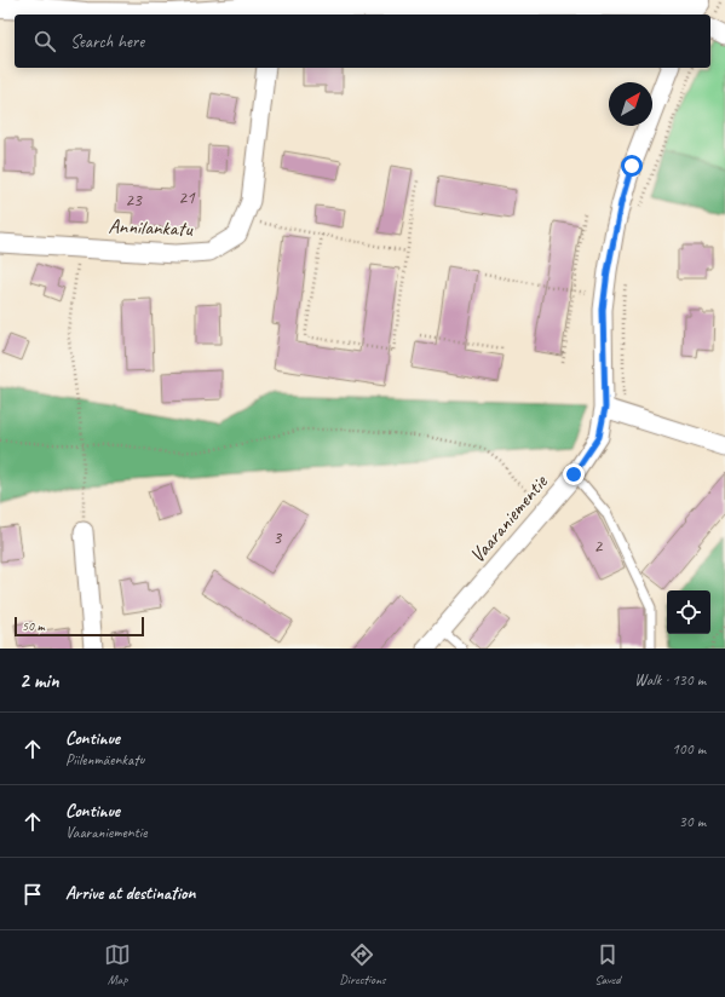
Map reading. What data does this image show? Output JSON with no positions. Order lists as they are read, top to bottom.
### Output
{
  "streets": {
    "street": ["Annilankatu", "Vaaraniementie"]
  },
  "house_numbers": [
    "21",
    "23",
    "3",
    "2"
  ],
  "scale_bar": "50 m",
  "north": "top right",
  "page": {
    "search": "Search here",
    "scale": "50 m",
    "heading": ["2 min", "Walk · 130 m"],
    "list": [
      ["Continue", "Piilenmäenkatu", "100 m"],
      ["Continue", "Vaaraniementie", "30 m"],
      "Arrive at destination"
    ],
    "nav": ["Map", "Directions", "Saved"]
  }
}
